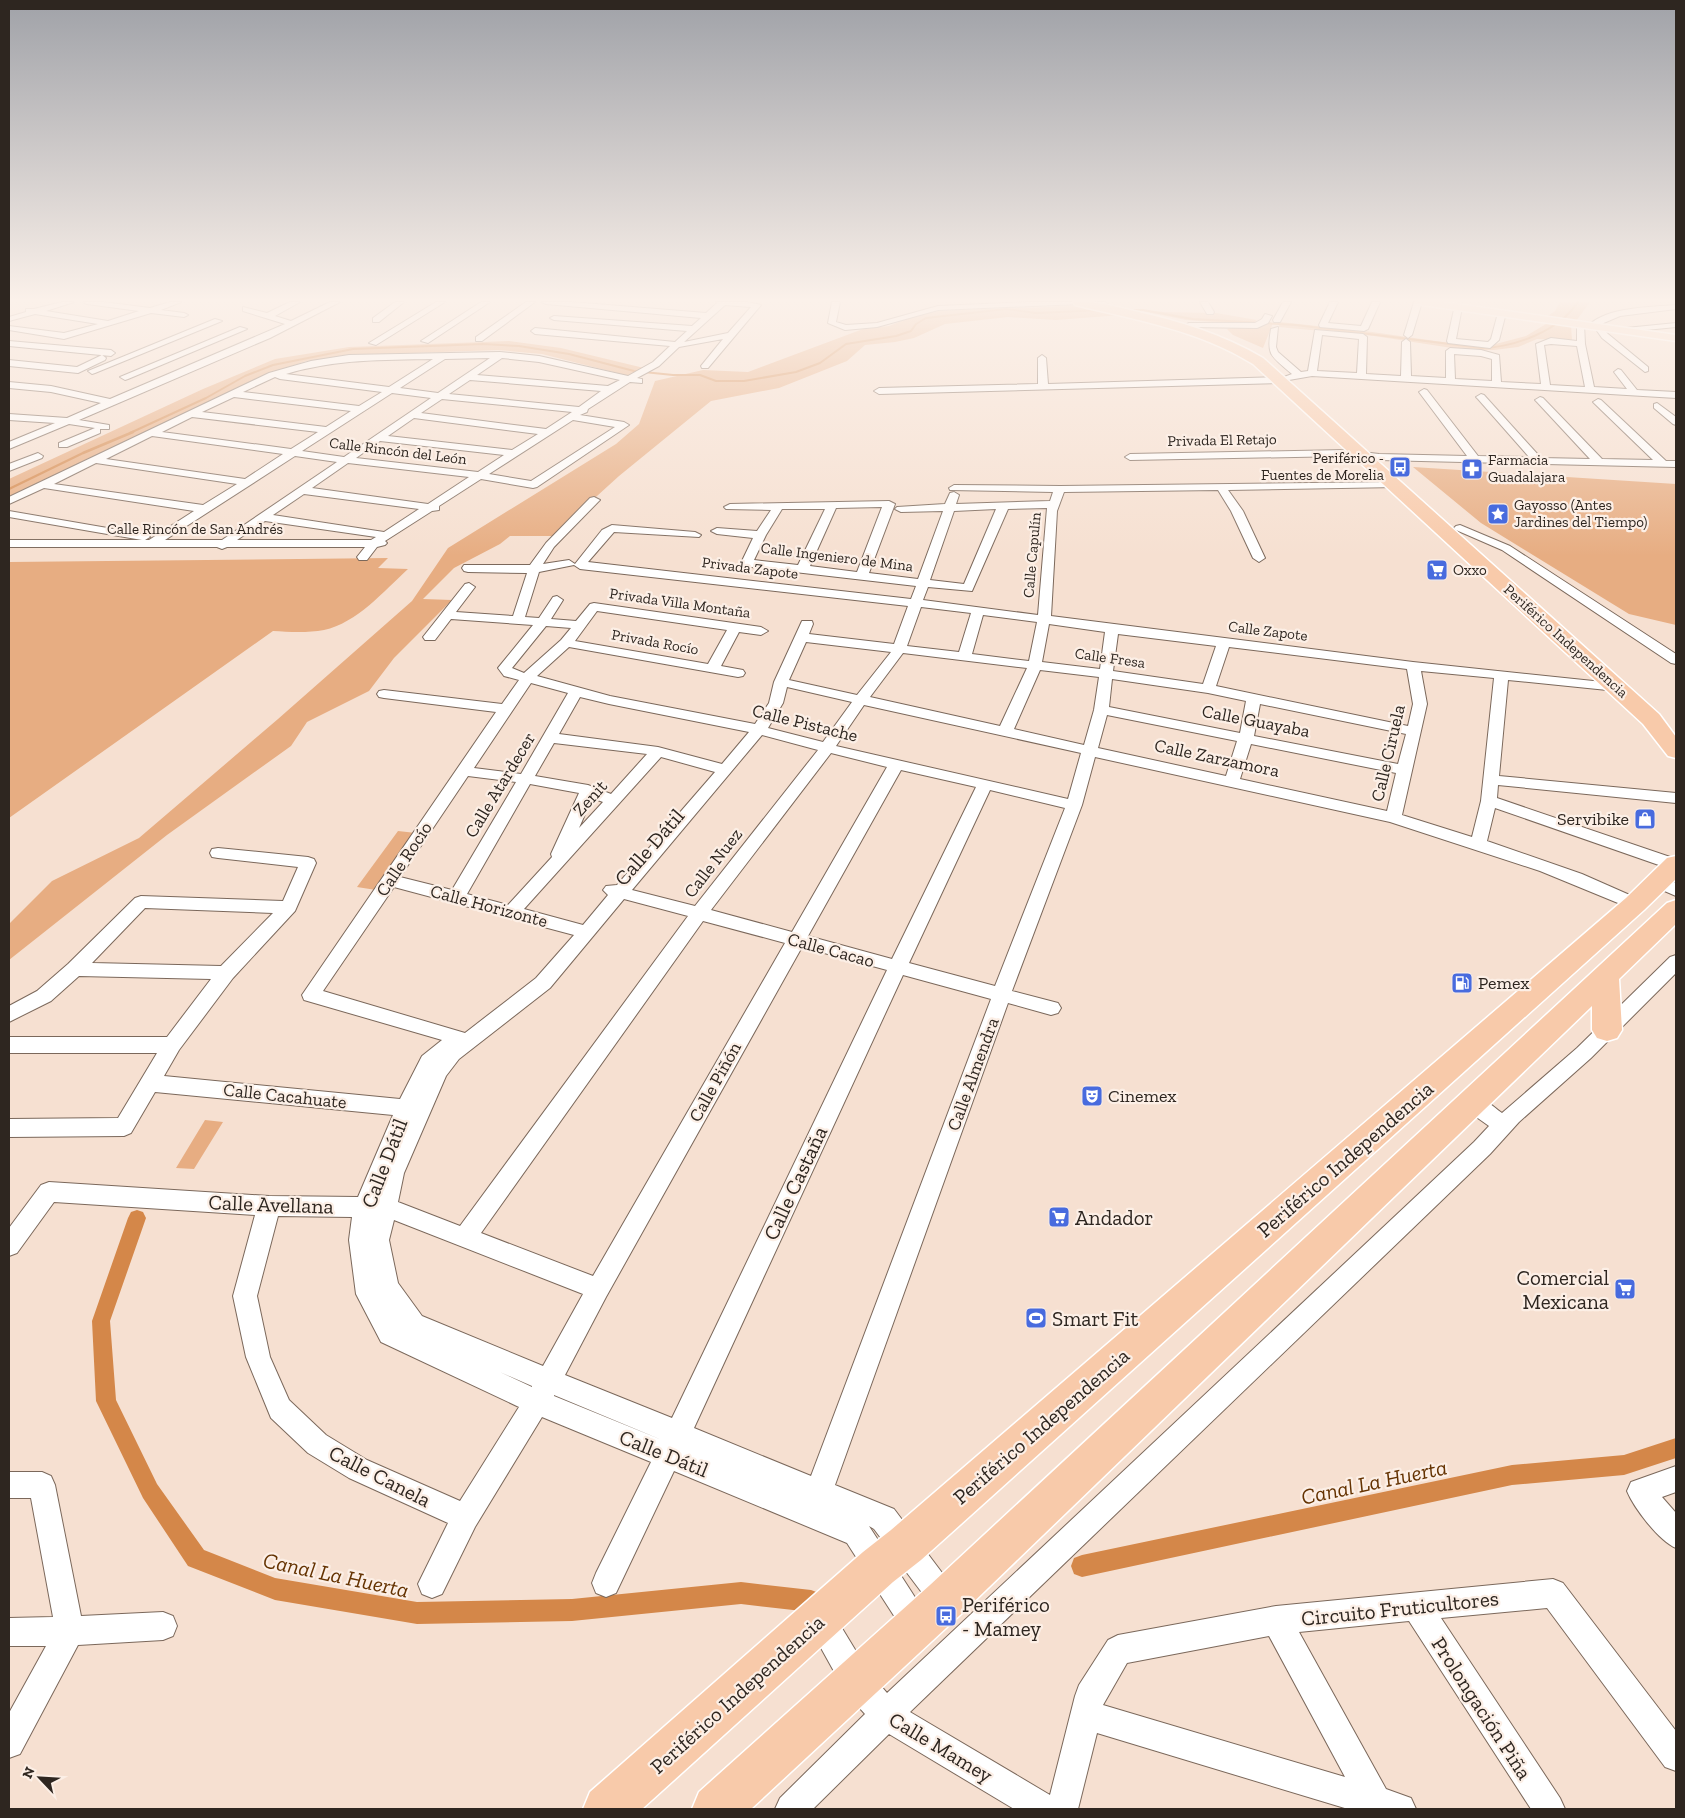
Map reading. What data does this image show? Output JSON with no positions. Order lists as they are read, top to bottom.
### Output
{
  "streets": {
    "highway": ["Periférico Independencia"],
    "street": [
      "Privada El Retajo",
      "Calle Rincón del León",
      "Calle Rincón de San Andrés",
      "Calle Capulín",
      "Calle Ingeniero de Mina",
      "Privada Zapote",
      "Privada Villa Montaña",
      "Calle Zapote",
      "Privada Rocío",
      "Calle Fresa",
      "Calle Guayaba",
      "Calle Pistache",
      "Calle Ciruela",
      "Calle Zarzamora",
      "Calle Atardecer",
      "Zenit",
      "Calle Dátil",
      "Calle Rocío",
      "Calle Nuez",
      "Calle Horizonte",
      "Calle Cacao",
      "Calle Almendra",
      "Calle Piñón",
      "Calle Cacahuate",
      "Calle Castaña",
      "Calle Avellana",
      "Calle Canela",
      "Circuito Fruticultores",
      "Prolongación Piña",
      "Calle Mamey"
    ]
  },
  "crossings": [
    ["Privada El Retajo", "Periférico Independencia"],
    ["Calle Capulín", "Calle Zapote"],
    ["Calle Capulín", "Calle Fresa"],
    ["Calle Capulín", "Calle Zarzamora"],
    ["Calle Ingeniero de Mina", "Calle Nuez"],
    ["Privada Zapote", "Calle Zapote"],
    ["Privada Zapote", "Calle Nuez"],
    ["Privada Villa Montaña", "Calle Rocío"],
    ["Calle Zapote", "Periférico Independencia"],
    ["Calle Zapote", "Calle Ciruela"],
    ["Calle Zapote", "Calle Nuez"],
    ["Calle Zapote", "Calle Almendra"],
    ["Periférico Independencia", "Calle Zarzamora"],
    ["Periférico Independencia", "Calle Dátil"],
    ["Periférico Independencia", "Calle Mamey"],
    ["Privada Rocío", "Calle Rocío"],
    ["Calle Fresa", "Calle Ciruela"],
    ["Calle Fresa", "Calle Dátil"],
    ["Calle Fresa", "Calle Nuez"],
    ["Calle Fresa", "Calle Almendra"],
    ["Calle Guayaba", "Calle Ciruela"],
    ["Calle Guayaba", "Calle Almendra"],
    ["Calle Pistache", "Calle Atardecer"],
    ["Calle Pistache", "Calle Dátil"],
    ["Calle Pistache", "Calle Rocío"],
    ["Calle Pistache", "Calle Nuez"],
    ["Calle Pistache", "Calle Almendra"],
    ["Calle Pistache", "Calle Piñón"],
    ["Calle Pistache", "Calle Castaña"],
    ["Calle Ciruela", "Calle Zarzamora"],
    ["Calle Zarzamora", "Calle Dátil"],
    ["Calle Zarzamora", "Calle Nuez"],
    ["Calle Zarzamora", "Calle Almendra"],
    ["Calle Atardecer", "Calle Horizonte"],
    ["Zenit", "Calle Horizonte"],
    ["Calle Dátil", "Calle Rocío"],
    ["Calle Dátil", "Calle Horizonte"],
    ["Calle Dátil", "Calle Cacao"],
    ["Calle Dátil", "Calle Almendra"],
    ["Calle Dátil", "Calle Piñón"],
    ["Calle Dátil", "Calle Cacahuate"],
    ["Calle Dátil", "Calle Castaña"],
    ["Calle Dátil", "Calle Avellana"],
    ["Calle Rocío", "Calle Horizonte"],
    ["Calle Nuez", "Calle Cacao"],
    ["Calle Nuez", "Calle Avellana"],
    ["Calle Cacao", "Calle Almendra"],
    ["Calle Cacao", "Calle Piñón"],
    ["Calle Cacao", "Calle Castaña"],
    ["Calle Piñón", "Calle Avellana"],
    ["Calle Avellana", "Calle Canela"],
    ["Circuito Fruticultores", "Prolongación Piña"]
  ],
  "water": ["Canal La Huerta"],
  "places": {
    "bus stop": ["Periférico - Fuentes de Morelia", "Periférico - Mamey"],
    "pharmacy": ["Farmacia Guadalajara"],
    "place": ["Gayosso (Antes Jardines del Tiempo)"],
    "supermarket": ["Oxxo", "Andador", "Comercial Mexicana"],
    "shop": ["Servibike"],
    "fuel station": ["Pemex"],
    "theatre": ["Cinemex"],
    "sports": ["Smart Fit"]
  },
  "north": "top left"
}
